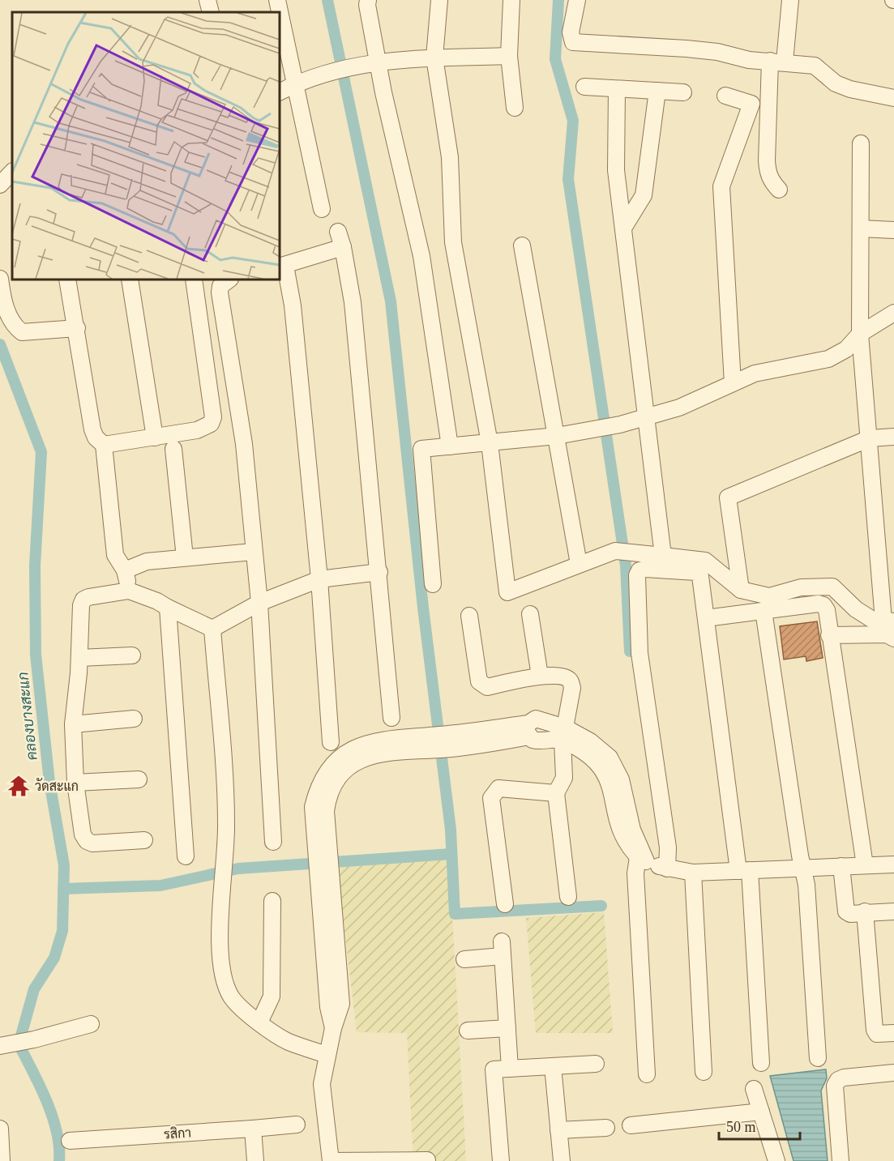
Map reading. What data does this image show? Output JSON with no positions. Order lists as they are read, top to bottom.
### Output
{
  "streets": {
    "street": ["รสิกา"]
  },
  "water": ["คลองบางสะแก"],
  "places": {
    "temple": ["วัดสะแก"]
  },
  "scale_bar": "50 m"
}
